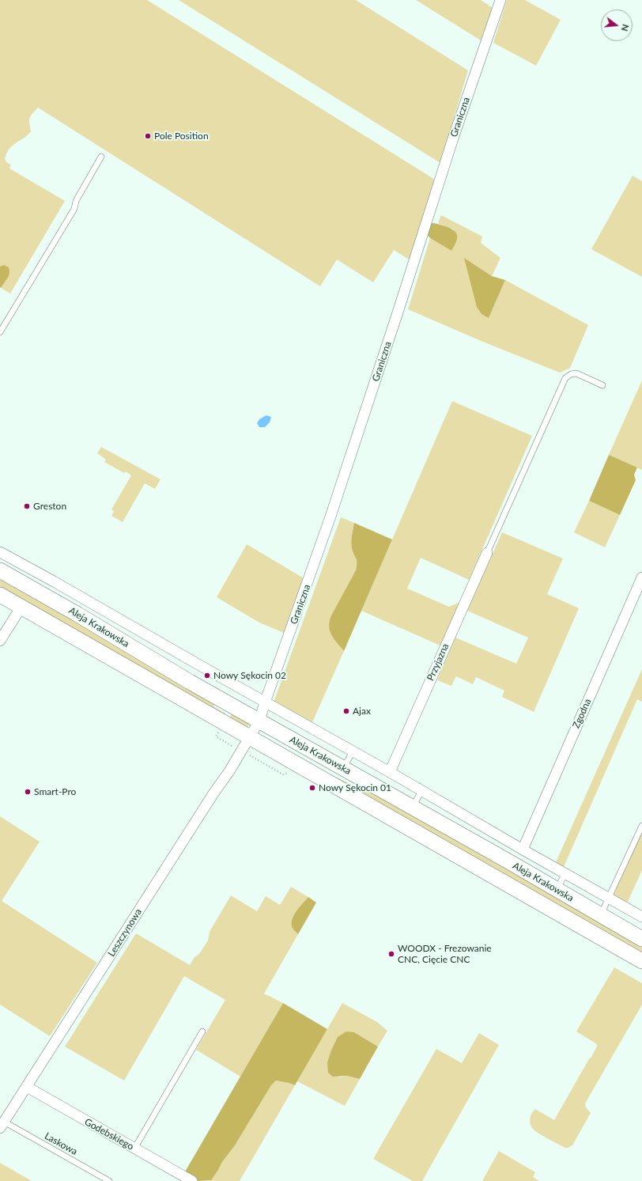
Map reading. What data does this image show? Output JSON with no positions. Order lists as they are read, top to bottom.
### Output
{
  "streets": {
    "main road": ["Aleja Krakowska"],
    "street": [
      "Graniczna",
      "Przyjazna",
      "Zgodna",
      "Leszczynowa",
      "Godebskiego"
    ],
    "lane": ["Laskowa"]
  },
  "crossings": [
    ["Graniczna", "Aleja Krakowska"],
    ["Graniczna", "Leszczynowa"],
    ["Aleja Krakowska", "Leszczynowa"],
    ["Leszczynowa", "Godebskiego"],
    ["Leszczynowa", "Laskowa"]
  ],
  "places": [
    "Pole Position",
    "Greston",
    "Nowy Sękocin 02",
    "Ajax",
    "Nowy Sękocin 01",
    "Smart-Pro",
    "WOODX - Frezowanie CNC, Cięcie CNC"
  ],
  "north": "right"
}
